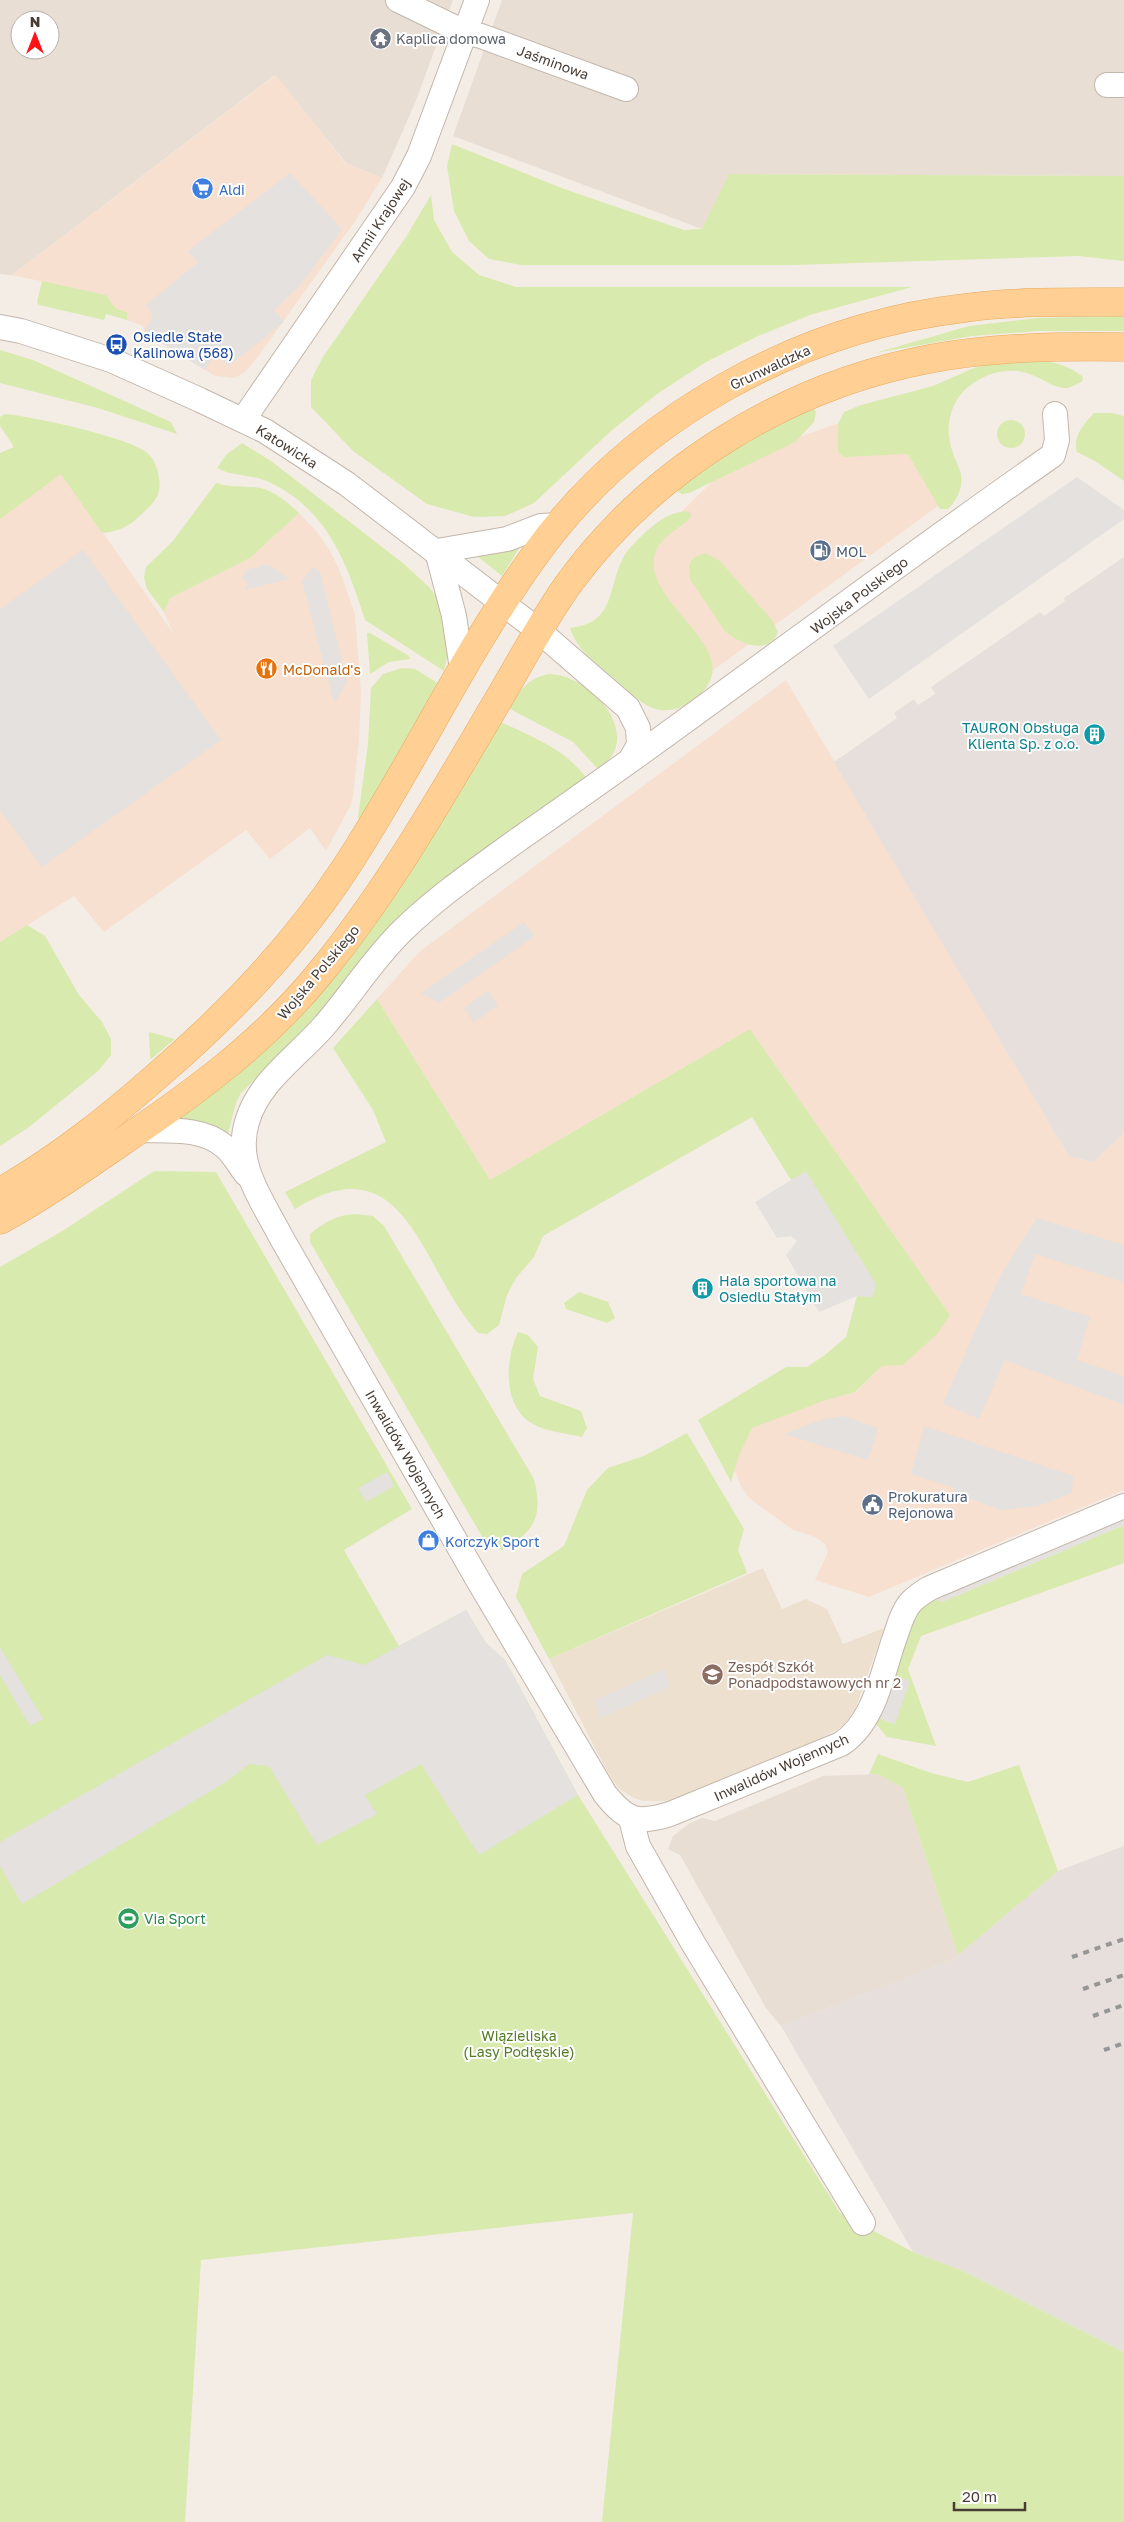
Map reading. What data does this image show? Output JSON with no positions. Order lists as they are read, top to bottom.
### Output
{
  "streets": {
    "main road": ["Grunwaldzka", "Wojska Polskiego"],
    "street": [
      "Jaśminowa",
      "Armii Krajowej",
      "Katowicka",
      "Inwalidów Wojennych"
    ]
  },
  "crossings": [
    ["Jaśminowa", "Armii Krajowej"],
    ["Armii Krajowej", "Katowicka"],
    ["Grunwaldzka", "Katowicka"],
    ["Katowicka", "Wojska Polskiego"]
  ],
  "parks": ["Wiązieliska (Lasy Podłęskie)"],
  "places": {
    "temple": ["Kaplica domowa"],
    "supermarket": ["Aldi"],
    "bus stop": ["Osiedle Stałe Kalinowa (568)"],
    "fuel station": ["MOL"],
    "restaurant": ["McDonald's"],
    "building": ["TAURON Obsługa Klienta Sp. z o.o.", "Hala sportowa na Osiedlu Stałym"],
    "public building": ["Prokuratura Rejonowa"],
    "shop": ["Korczyk Sport"],
    "school or university": ["Zespół Szkół Ponadpodstawowych nr 2"],
    "sports": ["Via Sport"]
  },
  "scale_bar": "20 m",
  "north": "top"
}
